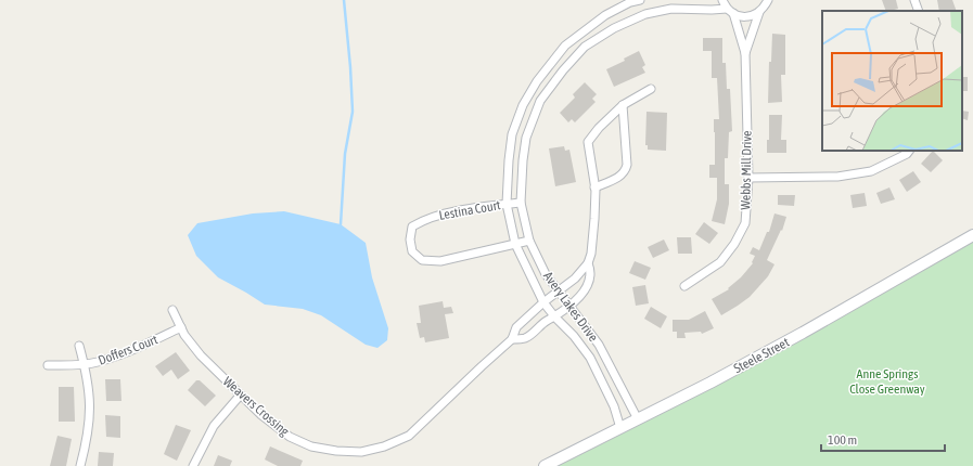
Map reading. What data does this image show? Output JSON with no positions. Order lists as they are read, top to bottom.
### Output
{
  "streets": {
    "street": [
      "Webbs Mill Drive",
      "Lestina Court",
      "Avery Lakes Drive",
      "Doffers Court",
      "Steele Street",
      "Weavers Crossing"
    ]
  },
  "crossings": [
    ["Webbs Mill Drive", "Avery Lakes Drive"],
    ["Lestina Court", "Avery Lakes Drive"],
    ["Avery Lakes Drive", "Steele Street"],
    ["Avery Lakes Drive", "Weavers Crossing"],
    ["Doffers Court", "Weavers Crossing"]
  ],
  "parks": ["Anne Springs Close Greenway"],
  "scale_bar": "100 m"
}
